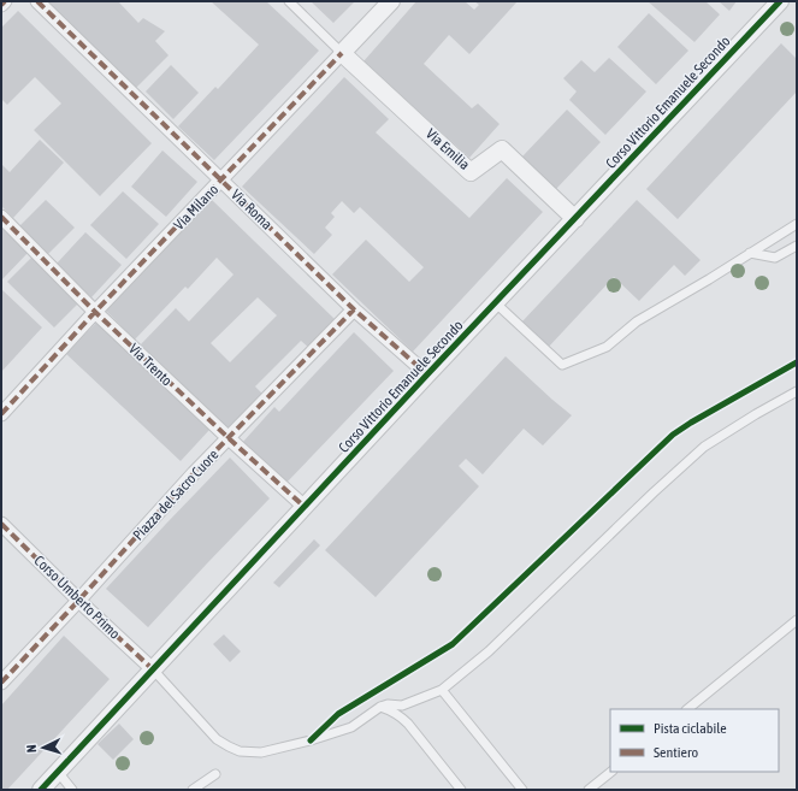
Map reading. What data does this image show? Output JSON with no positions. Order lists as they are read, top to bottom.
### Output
{
  "streets": {
    "street": [
      "Corso Vittorio Emanuele Secondo",
      "Via Emilia",
      "Via Milano",
      "Via Roma",
      "Via Trento",
      "Piazza del Sacro Cuore",
      "Corso Umberto Primo"
    ]
  },
  "crossings": [
    ["Corso Vittorio Emanuele Secondo", "Via Emilia"],
    ["Corso Vittorio Emanuele Secondo", "Via Roma"],
    ["Corso Vittorio Emanuele Secondo", "Via Trento"],
    ["Corso Vittorio Emanuele Secondo", "Corso Umberto Primo"],
    ["Via Emilia", "Via Milano"],
    ["Via Milano", "Via Roma"],
    ["Via Milano", "Via Trento"],
    ["Via Roma", "Piazza del Sacro Cuore"],
    ["Via Trento", "Piazza del Sacro Cuore"],
    ["Piazza del Sacro Cuore", "Corso Umberto Primo"]
  ],
  "legend": ["Pista ciclabile", "Sentiero"],
  "north": "left"
}
